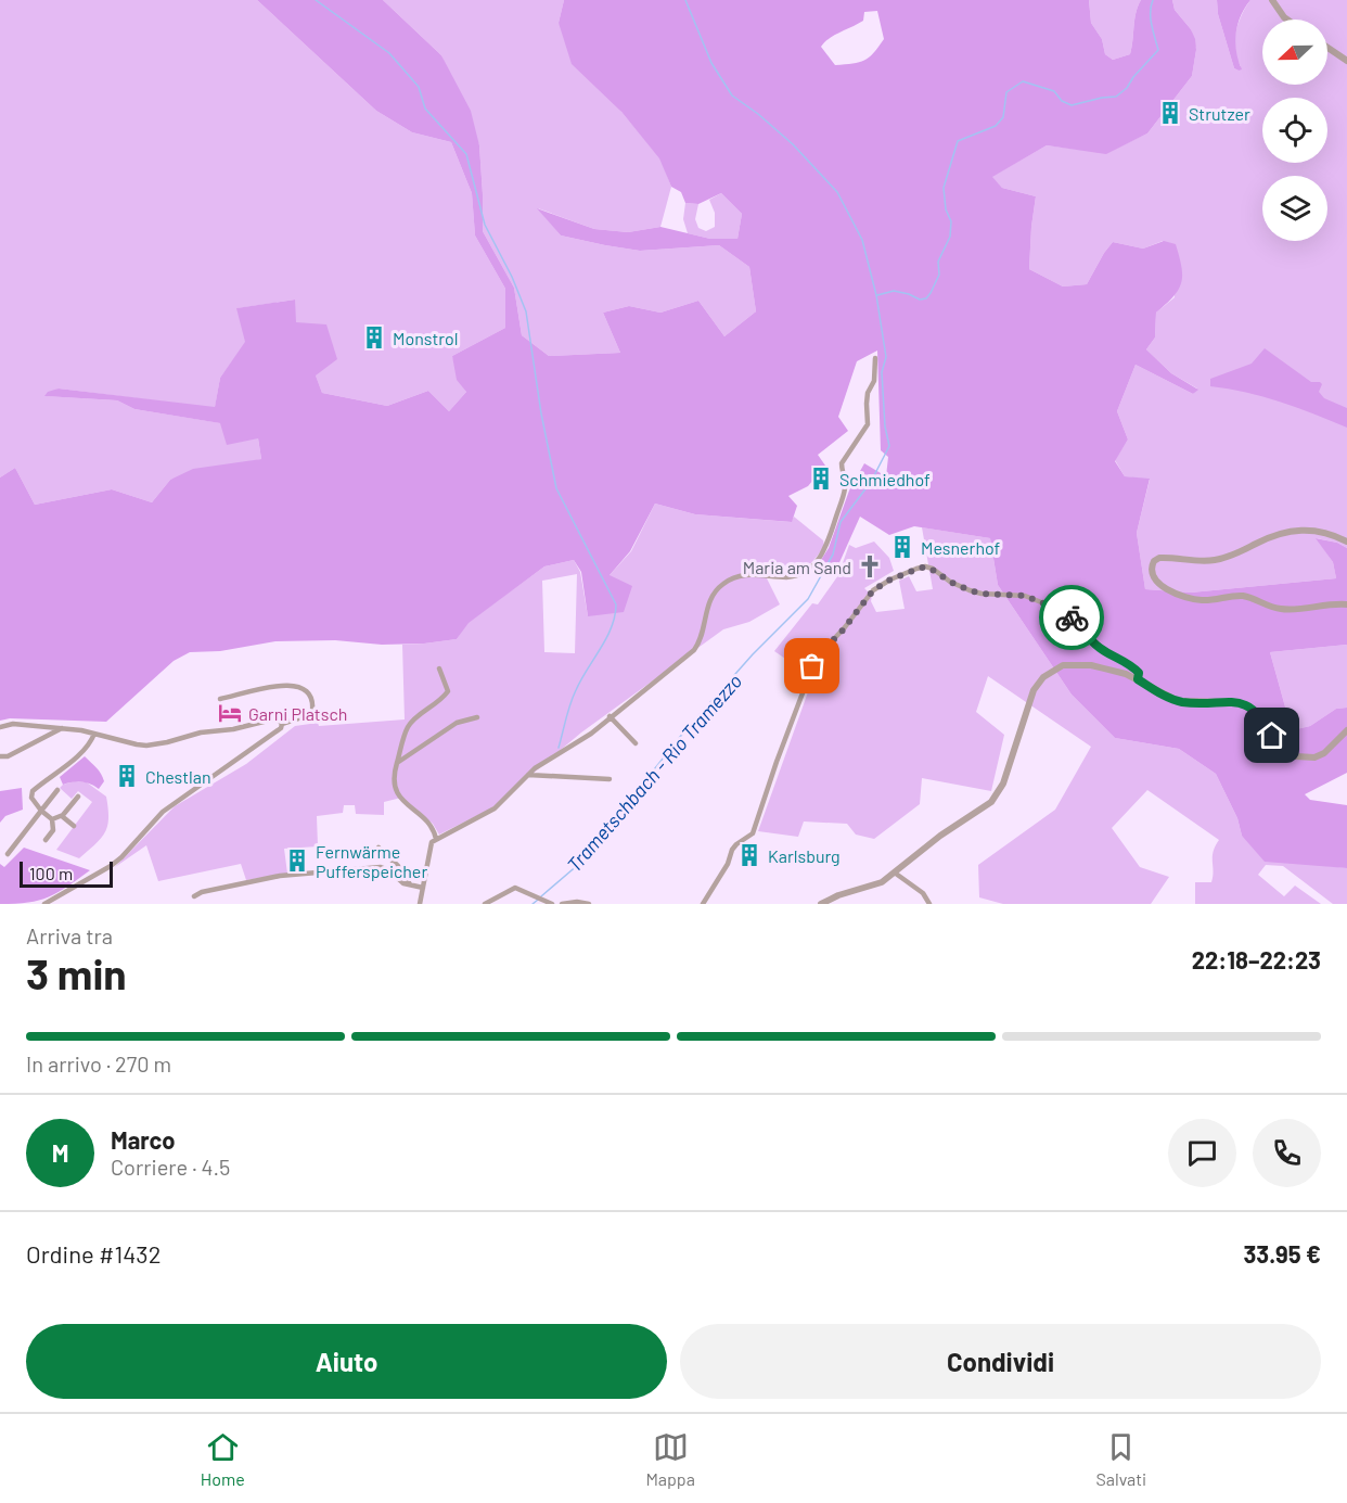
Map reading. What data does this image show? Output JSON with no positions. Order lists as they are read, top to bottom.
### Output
{
  "water": ["Trametschbach - Rio Tramezzo"],
  "places": {
    "building": [
      "Strutzer",
      "Monstrol",
      "Schmiedhof",
      "Mesnerhof",
      "Chestlan",
      "Karlsburg",
      "Fernwärme Pufferspeicher"
    ],
    "church": ["Maria am Sand"],
    "hotel": ["Garni Platsch"]
  },
  "scale_bar": "100 m",
  "north": "left",
  "page": {
    "scale": "100 m",
    "heading": ["3 min", "Arriva tra", "22:18–22:23"],
    "panel": [
      "Marco",
      "Corriere · 4.5",
      "Ordine #1432",
      "33.95 €"
    ],
    "bar": "In arrivo · 270 m",
    "round": "M",
    "buttons": ["Aiuto", "Condividi"],
    "tabs": ["Home", "Mappa", "Salvati"]
  }
}
